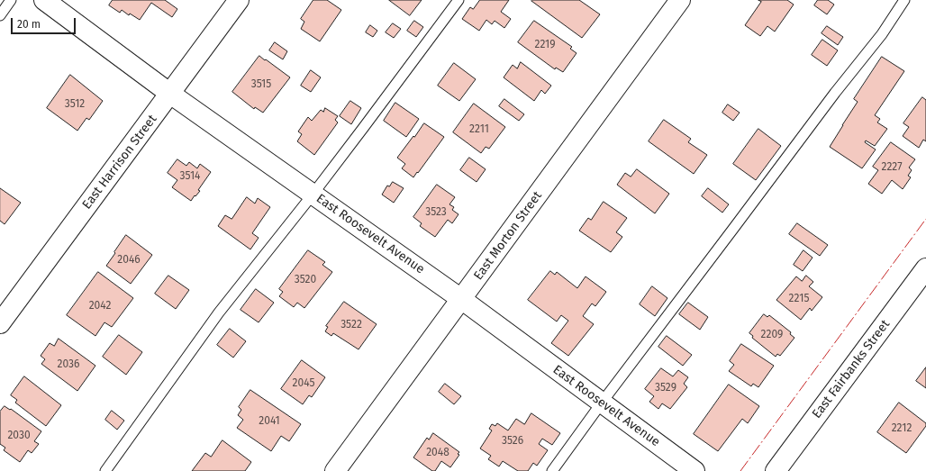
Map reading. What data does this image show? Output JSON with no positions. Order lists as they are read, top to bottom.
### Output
{
  "streets": {
    "street": [
      "East Harrison Street",
      "East Roosevelt Avenue",
      "East Morton Street",
      "East Fairbanks Street"
    ]
  },
  "crossings": [
    ["East Harrison Street", "East Roosevelt Avenue"],
    ["East Roosevelt Avenue", "East Morton Street"]
  ],
  "house_numbers": [
    "2219",
    "3515",
    "3512",
    "2211",
    "2227",
    "3514",
    "3523",
    "2046",
    "3520",
    "2215",
    "2042",
    "3522",
    "2209",
    "2036",
    "2045",
    "3529",
    "2041",
    "2212",
    "2030",
    "3526",
    "2048"
  ],
  "scale_bar": "20 m"
}
